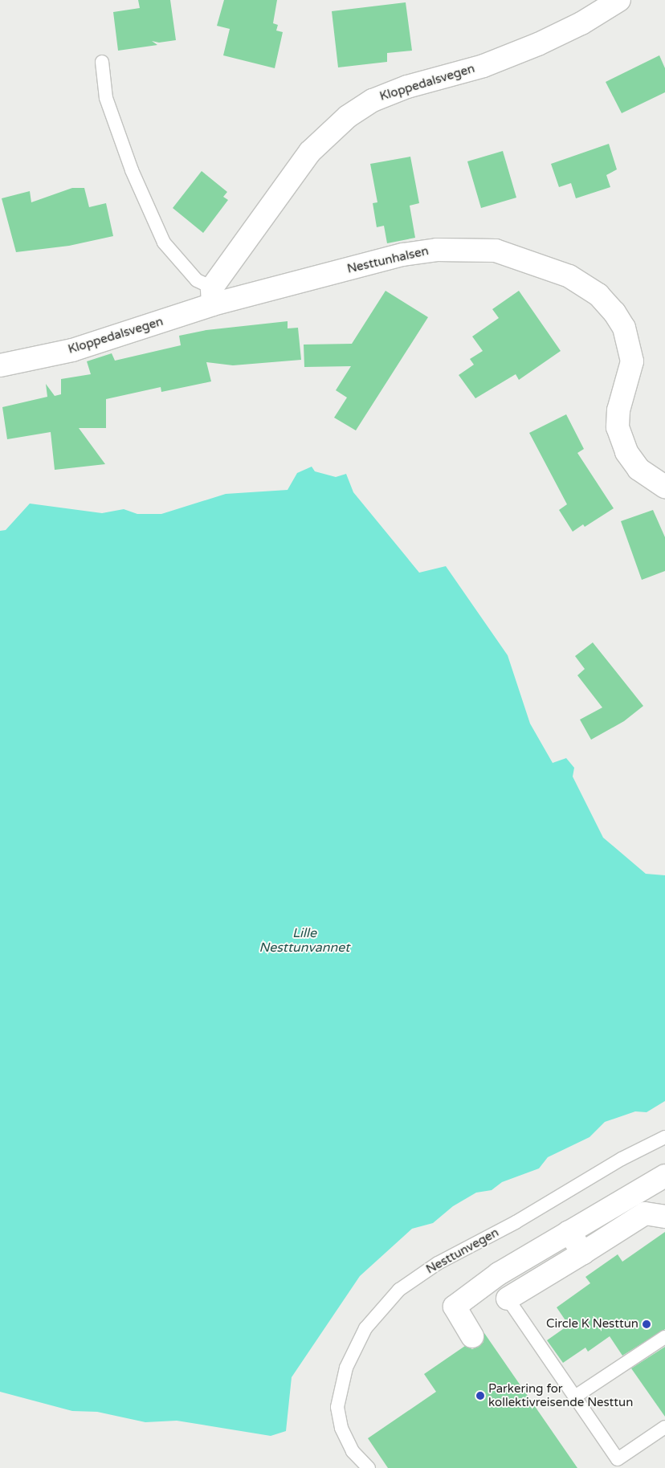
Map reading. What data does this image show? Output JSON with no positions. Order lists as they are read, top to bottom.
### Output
{
  "streets": {
    "street": ["Kloppedalsvegen", "Nesttunhalsen"],
    "lane": ["Nesttunvegen"]
  },
  "crossings": [
    ["Kloppedalsvegen", "Nesttunhalsen"]
  ],
  "water": ["Lille Nesttunvannet"],
  "places": ["Circle K Nesttun", "Parkering for kollektivreisende Nesttun"]
}
